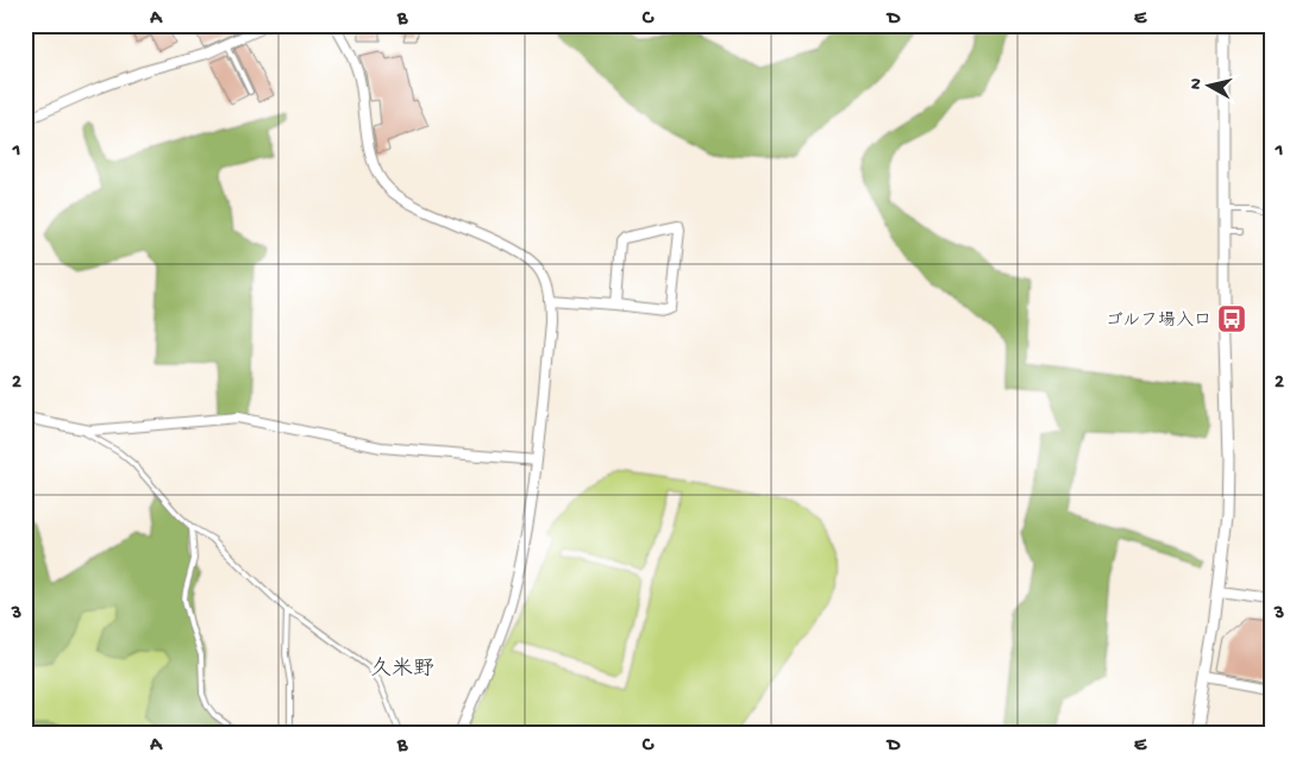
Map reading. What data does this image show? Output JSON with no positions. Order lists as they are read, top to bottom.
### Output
{
  "districts": ["久米野"],
  "places": {
    "bus stop": ["ゴルフ場入口"]
  },
  "north": "left",
  "grid": {
    "columns": [
      "A",
      "B",
      "C",
      "D",
      "E"
    ],
    "rows": ["1", "2", "3"]
  }
}
